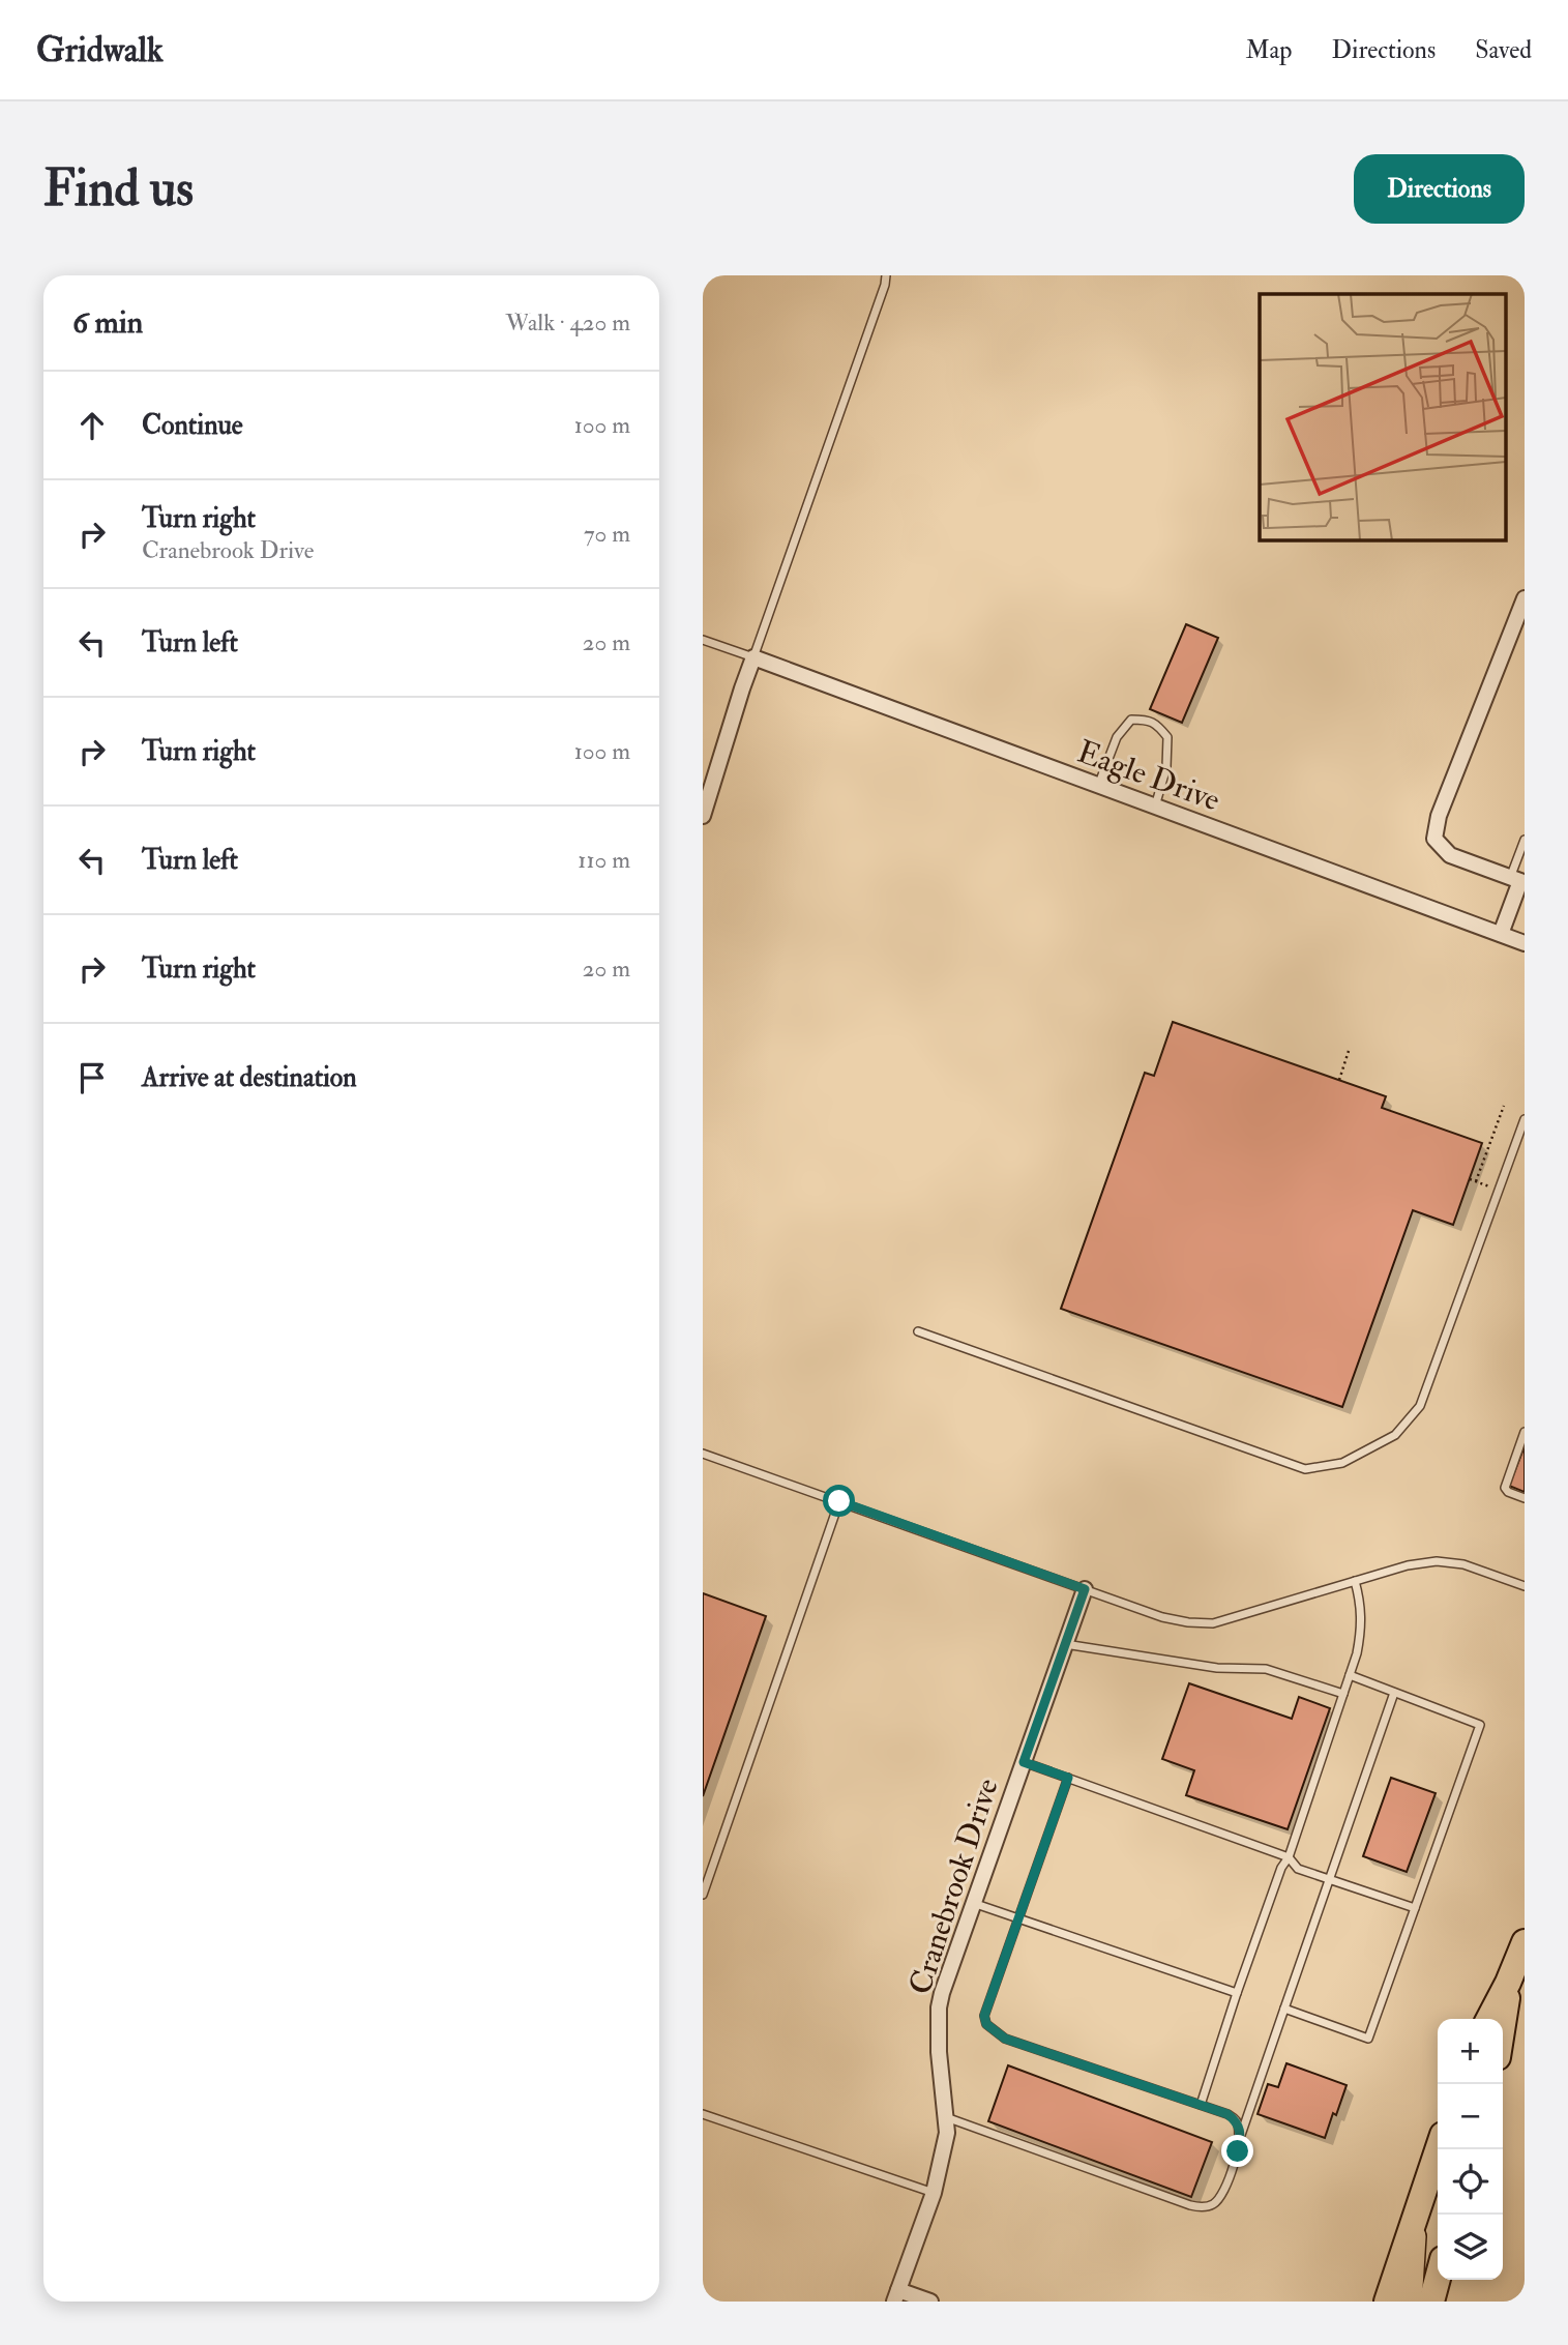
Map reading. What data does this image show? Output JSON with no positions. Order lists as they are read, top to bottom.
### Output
{
  "streets": {
    "street": ["Eagle Drive", "Cranebrook Drive"]
  },
  "page": {
    "header": "Gridwalk",
    "nav": ["Map", "Directions", "Saved"],
    "buttons": "Directions",
    "title": "Find us",
    "heading": ["6 min", "Walk · 420 m"],
    "list": [
      ["Continue", "100 m"],
      ["Turn right", "Cranebrook Drive", "70 m"],
      ["Turn left", "20 m"],
      ["Turn right", "100 m"],
      ["Turn left", "110 m"],
      ["Turn right", "20 m"],
      "Arrive at destination"
    ],
    "map_buttons": ["+", "−"]
  }
}
